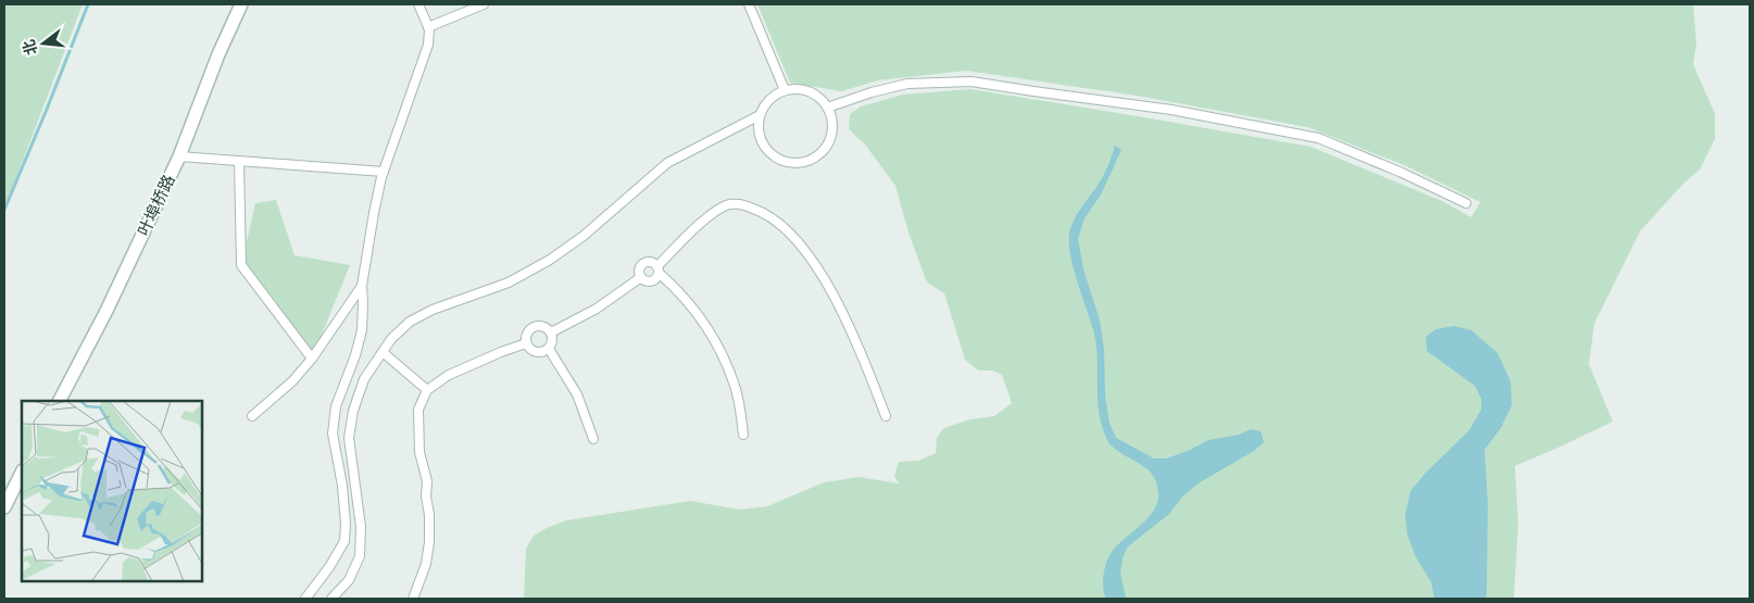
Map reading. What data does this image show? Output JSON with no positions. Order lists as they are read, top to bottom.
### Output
{
  "streets": {
    "street": ["叶埠桥路"]
  },
  "north": "left"
}
